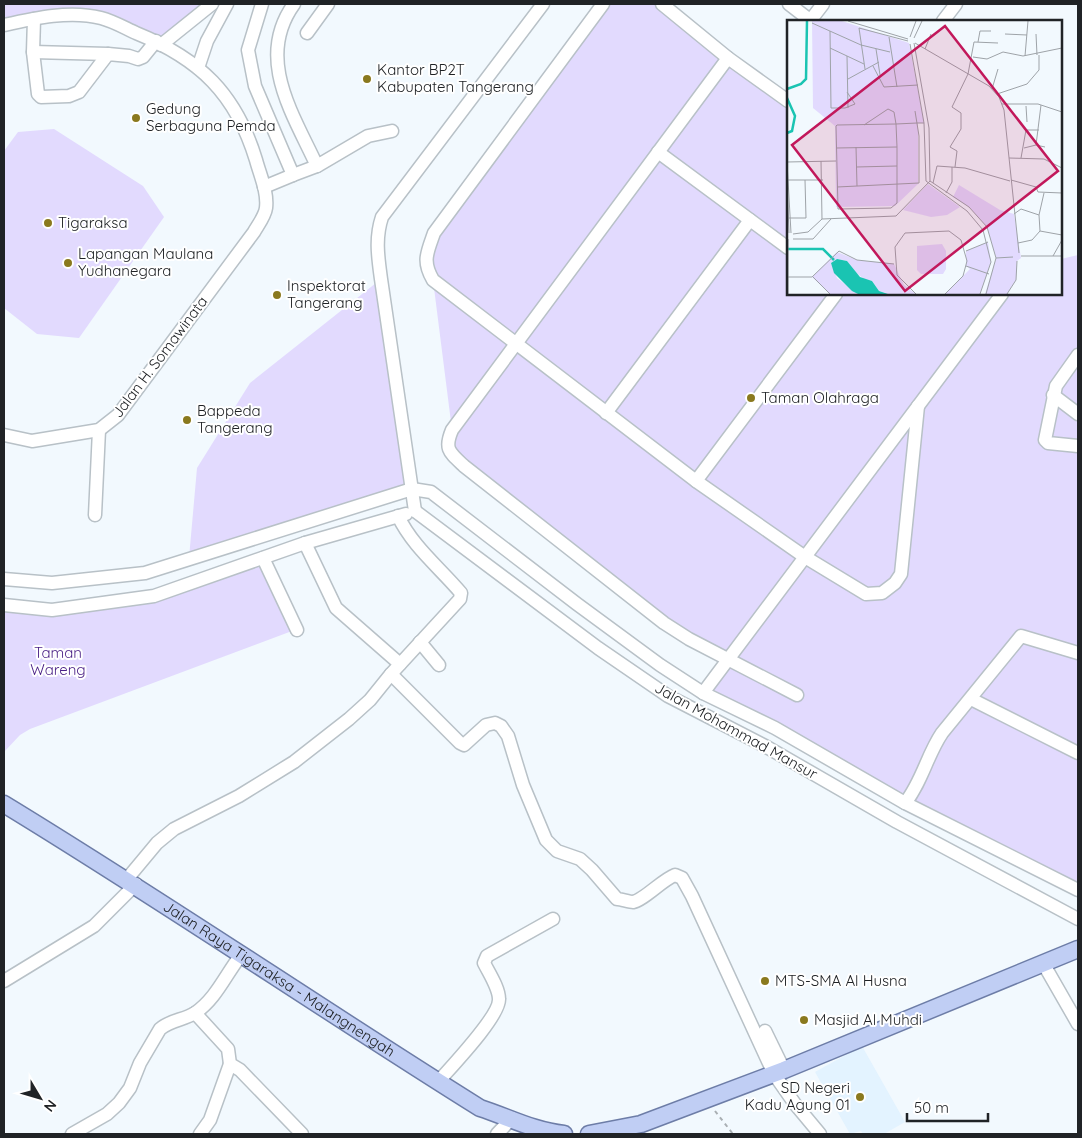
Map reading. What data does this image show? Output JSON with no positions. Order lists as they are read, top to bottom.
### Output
{
  "streets": {
    "main road": ["Jalan Raya Tigaraksa - Malangnengah"],
    "street": ["Jalan H. Somawinata", "Jalan Mohammad Mansur"]
  },
  "parks": ["Taman Wareng"],
  "places": [
    "Kantor BP2T Kabupaten Tangerang",
    "Gedung Serbaguna Pemda",
    "Tigaraksa",
    "Lapangan Maulana Yudhanegara",
    "Inspektorat Tangerang",
    "Taman Olahraga",
    "Bappeda Tangerang",
    "MTS-SMA Al Husna",
    "Masjid Al Muhdi",
    "SD Negeri Kadu Agung 01"
  ],
  "scale_bar": "50 m",
  "north": "bottom right"
}
